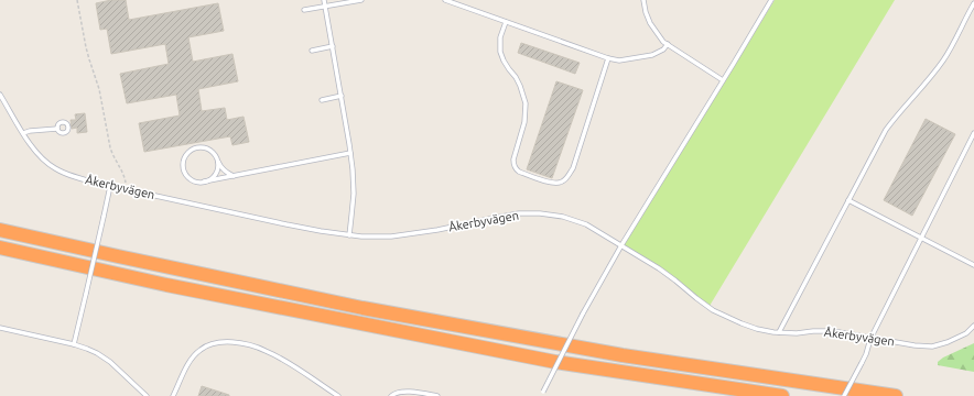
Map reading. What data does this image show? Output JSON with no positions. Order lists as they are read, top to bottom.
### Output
{
  "streets": {
    "lane": ["Åkerbyvägen"]
  }
}
